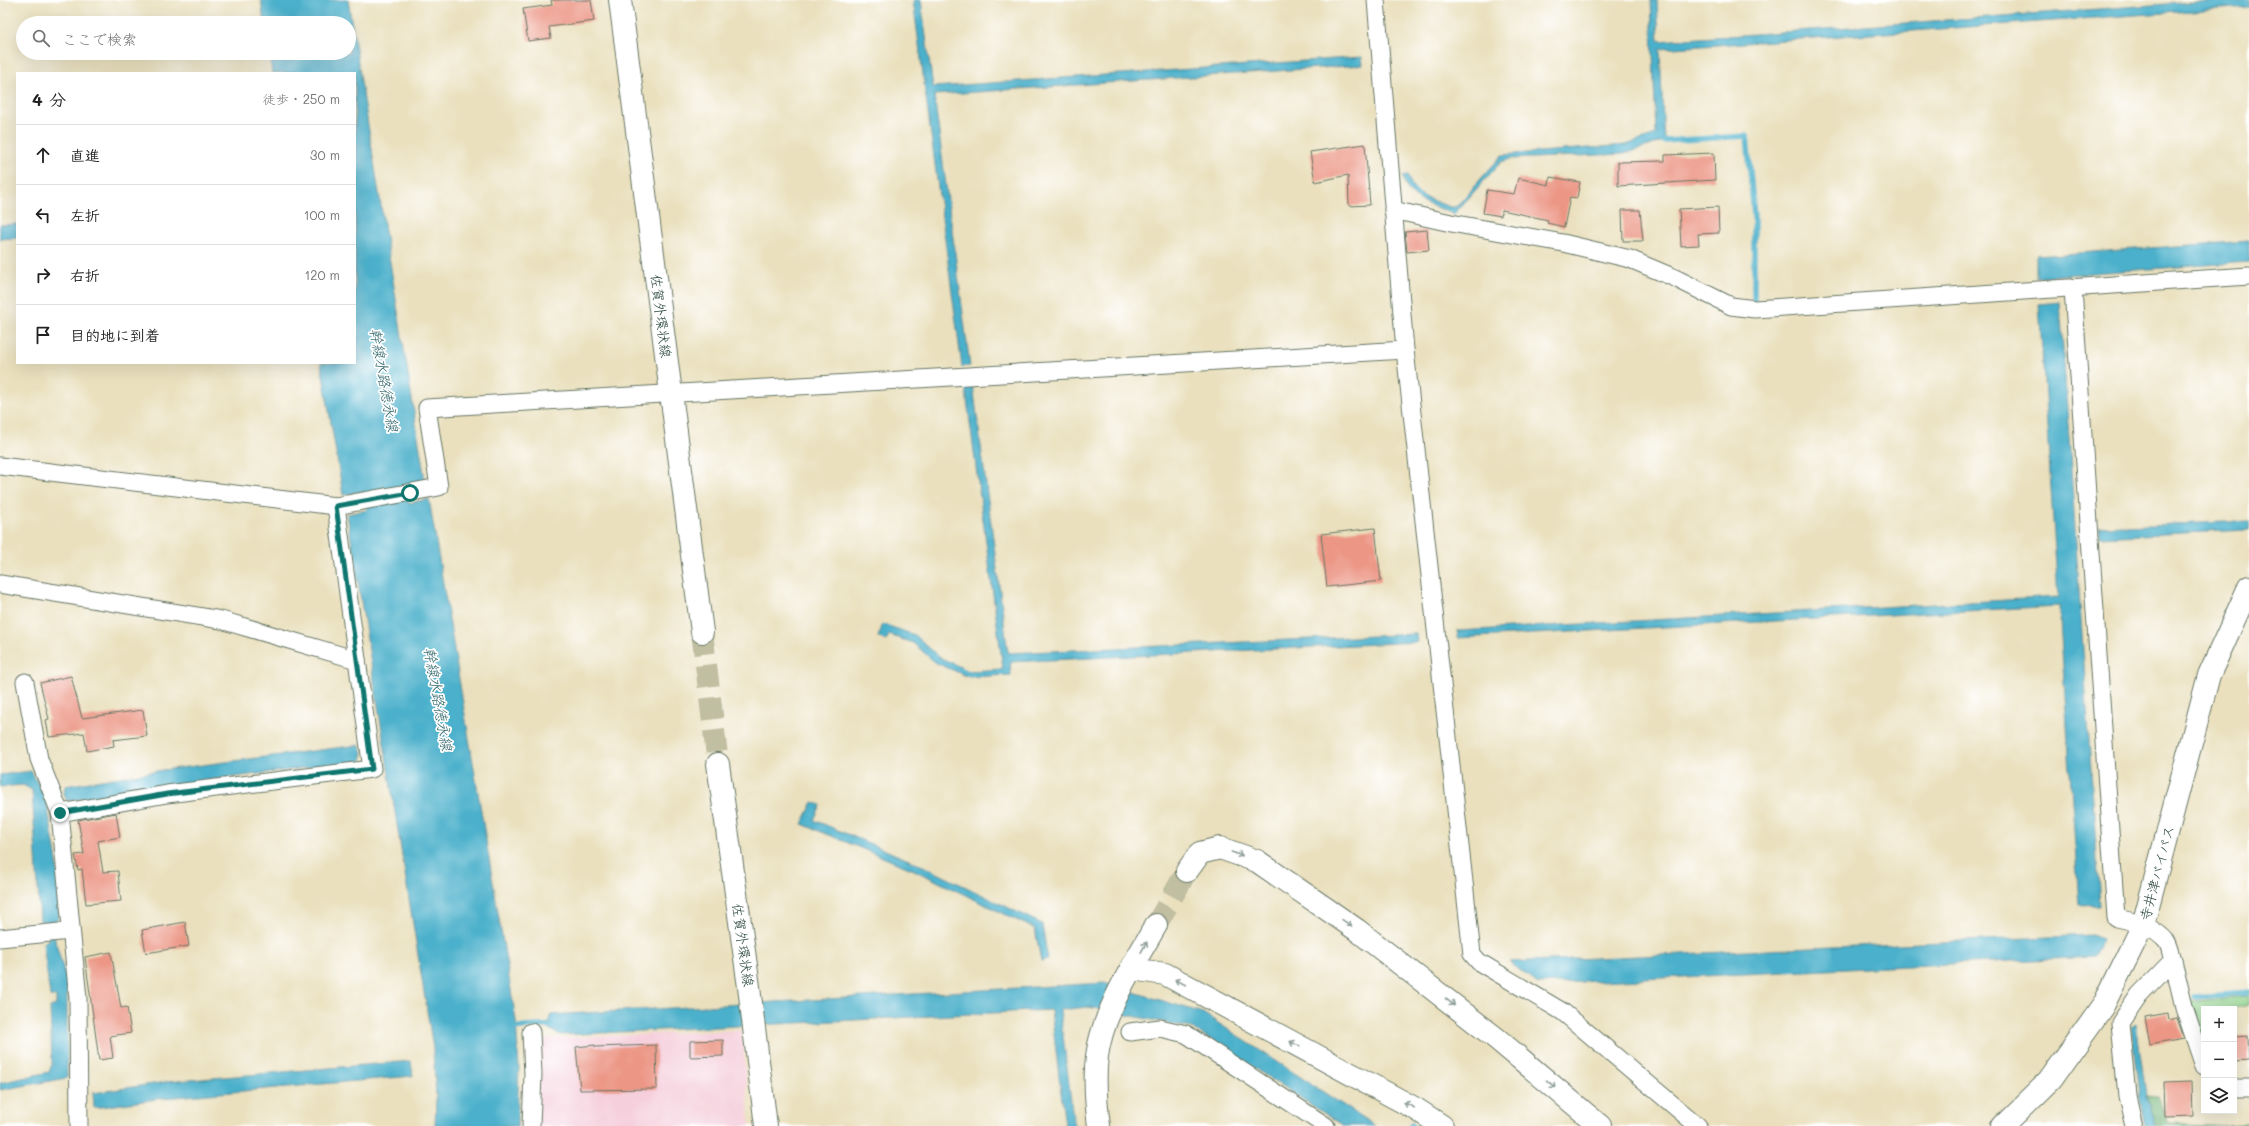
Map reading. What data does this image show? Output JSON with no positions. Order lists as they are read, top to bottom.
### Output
{
  "streets": {
    "main road": ["佐賀外環状線", "寺井津バイパス"]
  },
  "water": ["幹線水路徳永線"],
  "page": {
    "search": "ここで検索",
    "heading": ["4 分", "徒歩 · 250 m"],
    "list": [
      ["直進", "30 m"],
      ["左折", "100 m"],
      ["右折", "120 m"],
      "目的地に到着"
    ],
    "map_buttons": ["+", "−"]
  }
}
